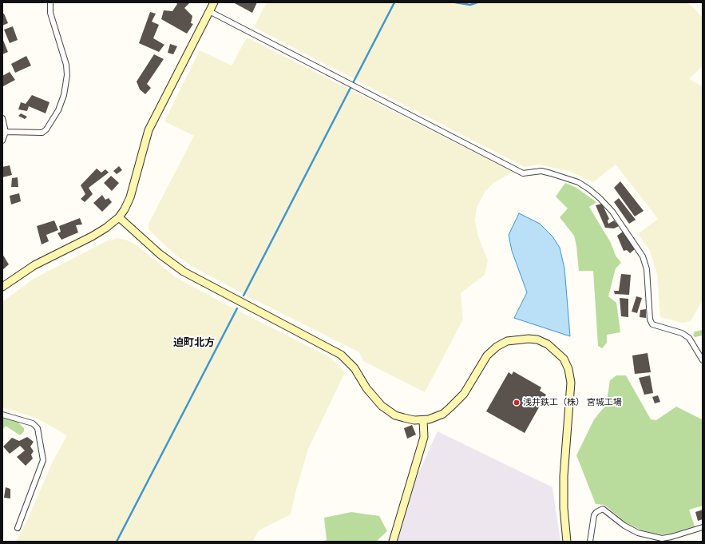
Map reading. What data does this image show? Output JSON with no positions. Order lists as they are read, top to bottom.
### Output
{
  "districts": ["迫町北方"],
  "places": ["浅井鉄工（株） 宮城工場"]
}
